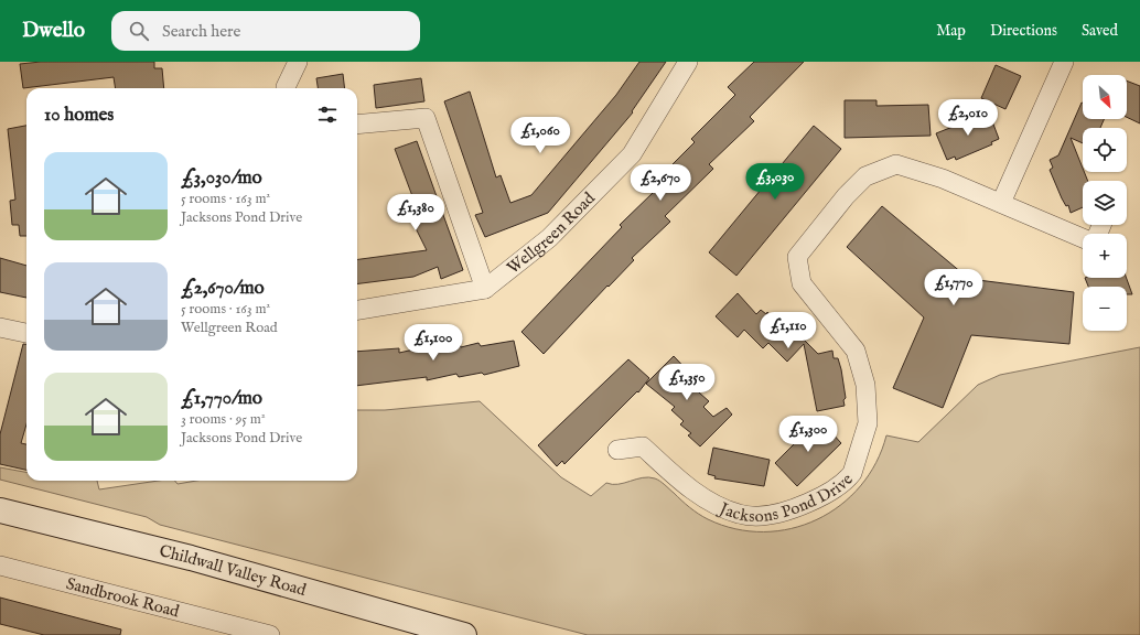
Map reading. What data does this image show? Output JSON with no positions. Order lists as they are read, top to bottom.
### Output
{
  "streets": {
    "main road": ["Childwall Valley Road"],
    "street": ["Wellgreen Road", "Jacksons Pond Drive", "Sandbrook Road"]
  },
  "north": "bottom right",
  "page": {
    "header": "Dwello",
    "search": "Search here",
    "nav": ["Map", "Directions", "Saved"],
    "map_buttons": ["+", "−"],
    "heading": "10 homes",
    "price": [
      "£2,010",
      "£1,060",
      "£3,030",
      "£2,670",
      "£1,380",
      "£1,770",
      "£1,110",
      "£1,100",
      "£1,350",
      "£1,300"
    ],
    "list": [
      {
        "name": "£3,030/mo",
        "note": "5 rooms · 163 m² · Jacksons Pond Drive"
      },
      {
        "name": "£2,670/mo",
        "note": "5 rooms · 163 m² · Wellgreen Road"
      },
      {
        "name": "£1,770/mo",
        "note": "3 rooms · 95 m² · Jacksons Pond Drive"
      }
    ]
  }
}
